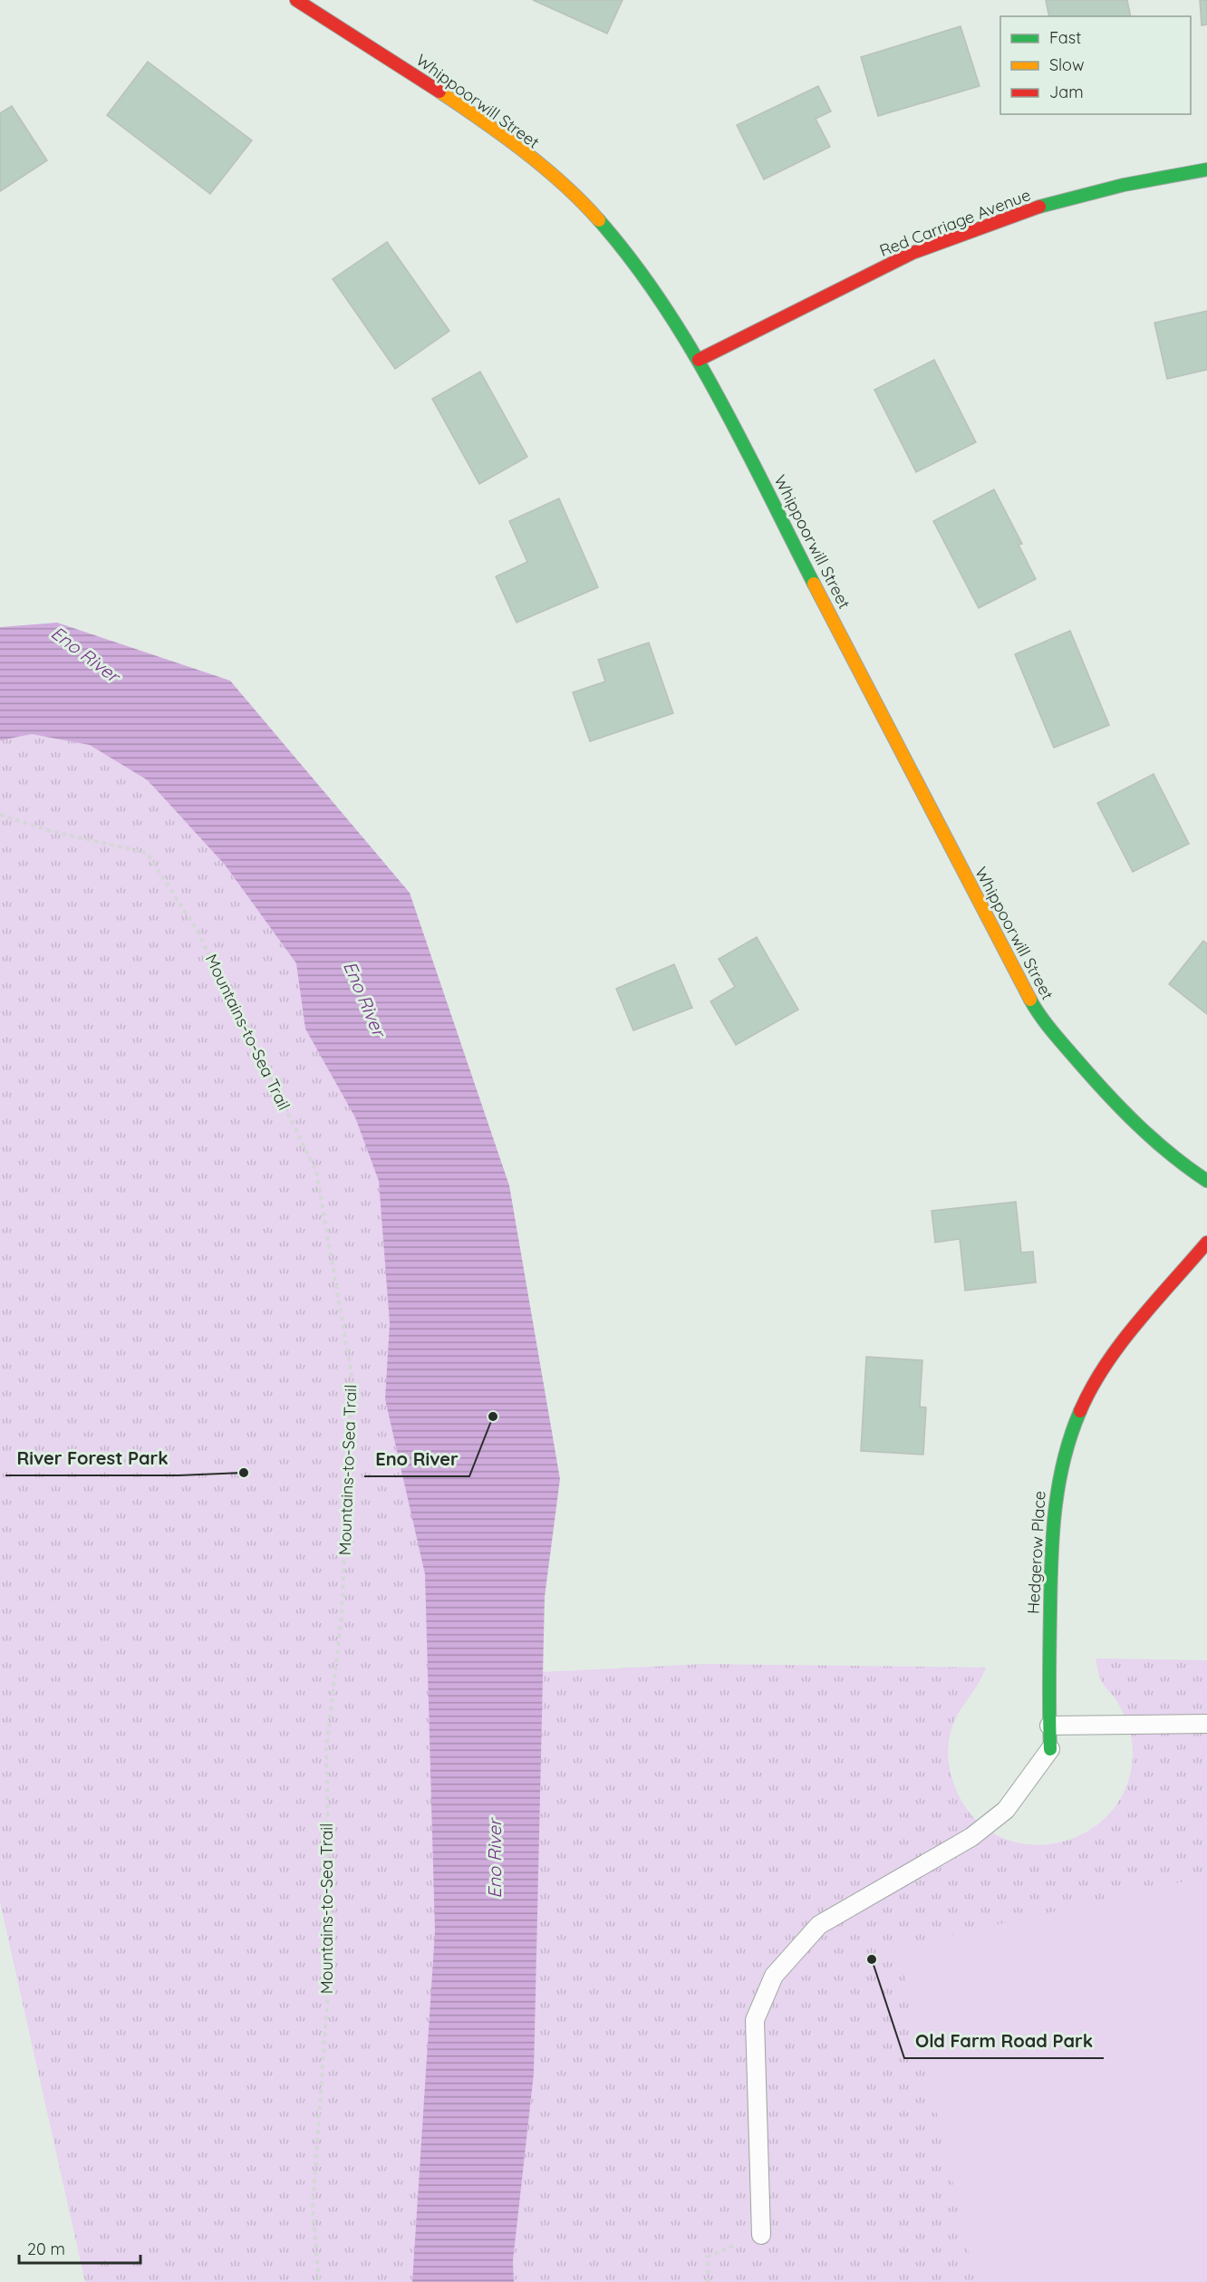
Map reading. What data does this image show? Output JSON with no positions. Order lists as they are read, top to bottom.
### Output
{
  "streets": {
    "street": ["Whippoorwill Street", "Red Carriage Avenue", "Hedgerow Place"],
    "path": ["Mountains-to-Sea Trail"]
  },
  "crossings": [
    ["Whippoorwill Street", "Red Carriage Avenue"]
  ],
  "water": ["Eno River"],
  "places": ["Eno River", "River Forest Park", "Old Farm Road Park"],
  "legend": ["Fast", "Slow", "Jam"],
  "scale_bar": "20 m"
}
